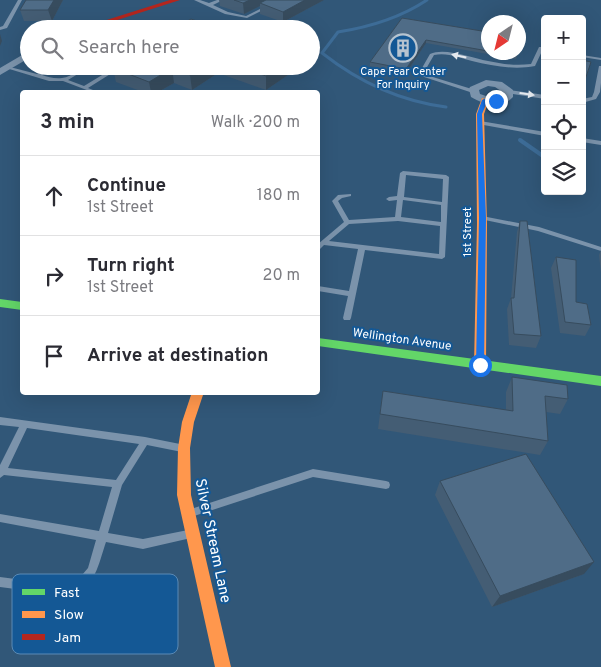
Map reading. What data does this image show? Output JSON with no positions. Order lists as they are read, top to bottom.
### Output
{
  "streets": {
    "street": ["1st Street", "Wellington Avenue", "Silver Stream Lane"]
  },
  "crossings": [
    ["1st Street", "Wellington Avenue"]
  ],
  "places": {
    "building": ["Cape Fear Center For Inquiry"]
  },
  "legend": ["Fast", "Slow", "Jam"],
  "north": "bottom left",
  "page": {
    "map_buttons": ["+", "−"],
    "search": "Search here",
    "heading": ["3 min", "Walk · 200 m"],
    "list": [
      ["Continue", "1st Street", "180 m"],
      ["Turn right", "1st Street", "20 m"],
      "Arrive at destination"
    ]
  }
}
